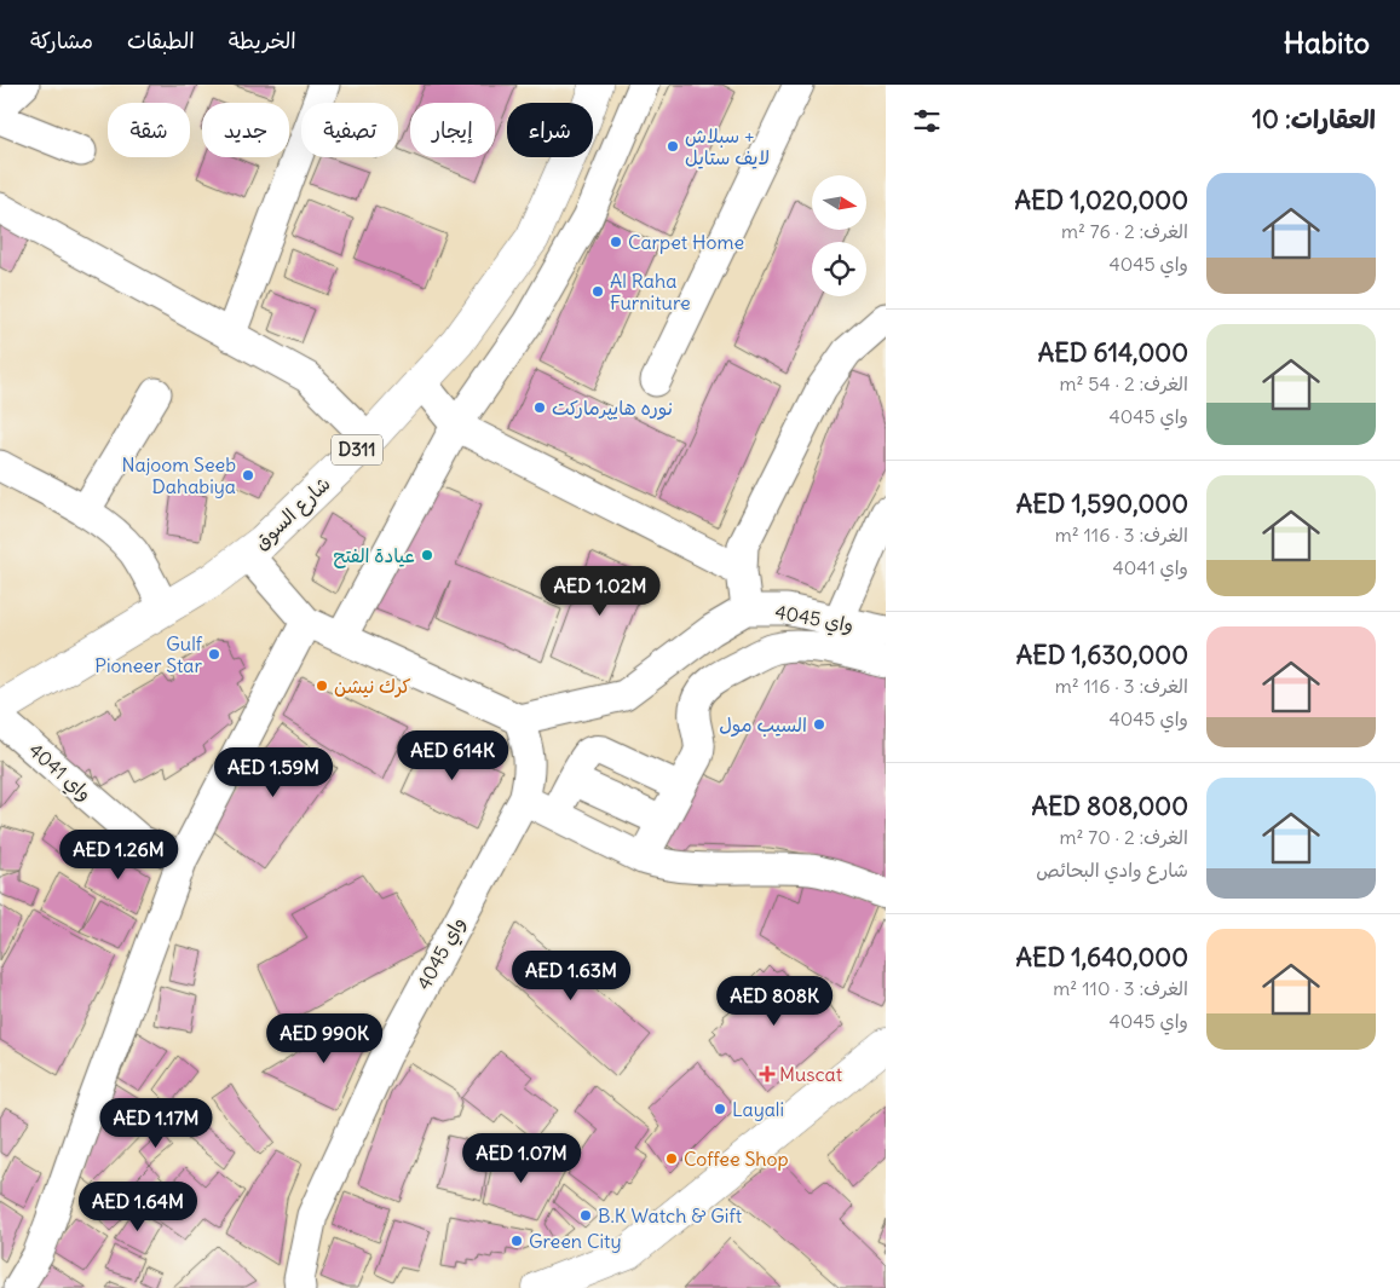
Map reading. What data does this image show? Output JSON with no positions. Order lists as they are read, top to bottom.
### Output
{
  "streets": {
    "main road": ["D311", "شارع السوق"],
    "street": ["واي 4045", "واي 4041"]
  },
  "places": {
    "other": [
      "سبلاش + لايف ستايل",
      "Carpet Home",
      "Al Raha Furniture",
      "نوره هايپرماركت",
      "Najoom Seeb Dahabiya",
      "عيادة الفتح",
      "Gulf Pioneer Star",
      "كرك نيشن",
      "السيب مول",
      "Layali",
      "Coffee Shop",
      "B.K Watch & Gift",
      "Green City"
    ],
    "health": ["Muscat"]
  },
  "north": "right",
  "page": {
    "header": "Habito",
    "nav": ["الخريطة", "الطبقات", "مشاركة"],
    "heading": "العقارات: 10",
    "chip": [
      "شراء",
      "إيجار",
      "تصفية",
      "جديد",
      "شقة"
    ],
    "list": [
      {
        "name": "AED 1,020,000",
        "note": "الغرف: 2 · 76 m² · واي 4045"
      },
      {
        "name": "AED 614,000",
        "note": "الغرف: 2 · 54 m² · واي 4045"
      },
      {
        "name": "AED 1,590,000",
        "note": "الغرف: 3 · 116 m² · واي 4041"
      },
      {
        "name": "AED 1,630,000",
        "note": "الغرف: 3 · 116 m² · واي 4045"
      },
      {
        "name": "AED 808,000",
        "note": "الغرف: 2 · 70 m² · شارع وادي البحائص"
      },
      {
        "name": "AED 1,640,000",
        "note": "الغرف: 3 · 110 m² · واي 4045"
      }
    ],
    "price": [
      "AED 1.02M",
      "AED 614K",
      "AED 1.59M",
      "AED 1.26M",
      "AED 1.63M",
      "AED 808K",
      "AED 990K",
      "AED 1.17M",
      "AED 1.07M",
      "AED 1.64M"
    ]
  }
}
